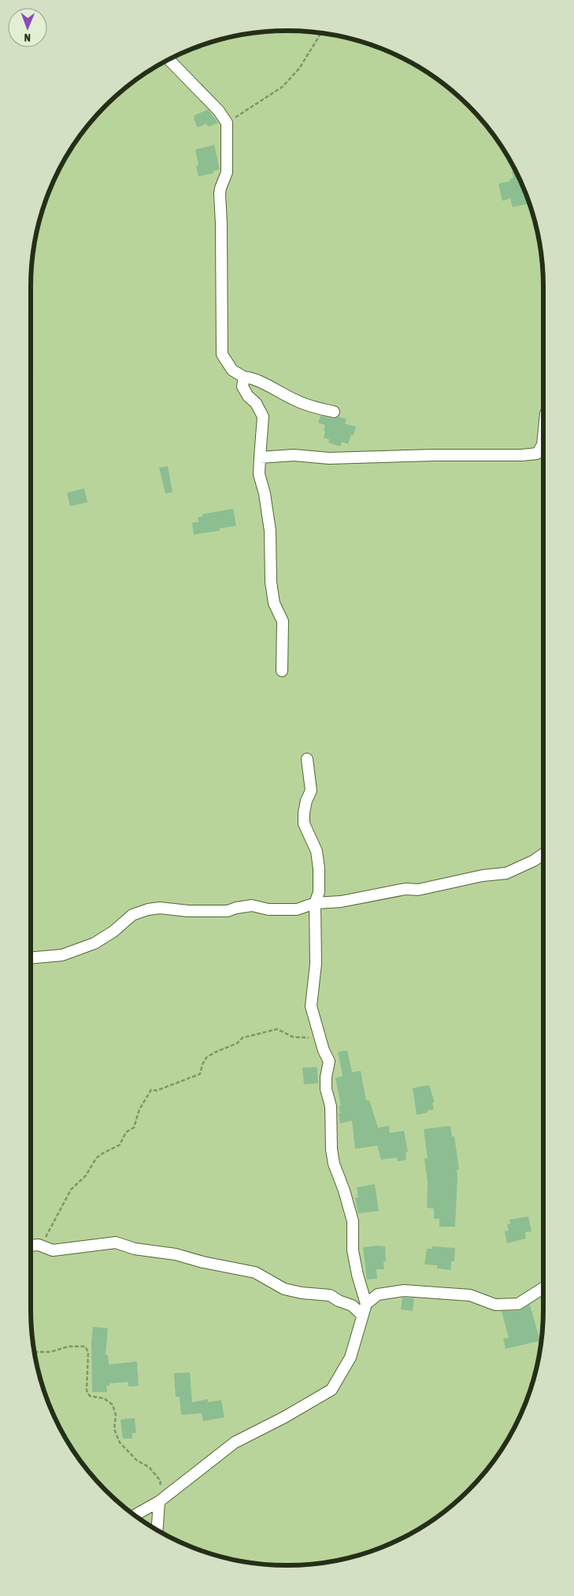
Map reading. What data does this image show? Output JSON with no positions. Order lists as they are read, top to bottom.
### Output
{
  "north": "bottom"
}
